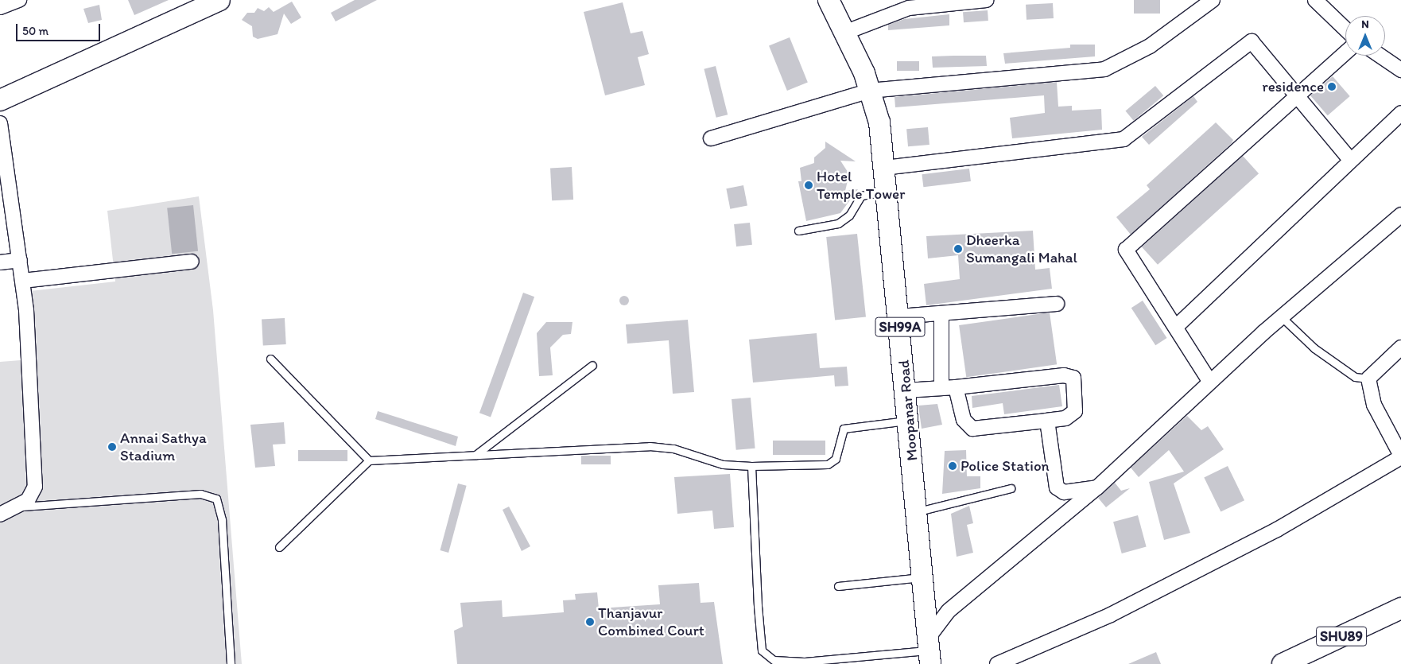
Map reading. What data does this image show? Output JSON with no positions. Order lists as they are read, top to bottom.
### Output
{
  "streets": {
    "main road": ["SH99A", "Moopanar Road", "SHU89"]
  },
  "places": [
    "residence",
    "Hotel Temple Tower",
    "Dheerka Sumangali Mahal",
    "Annai Sathya Stadium",
    "Police Station",
    "Thanjavur Combined Court"
  ],
  "scale_bar": "50 m",
  "north": "top"
}
